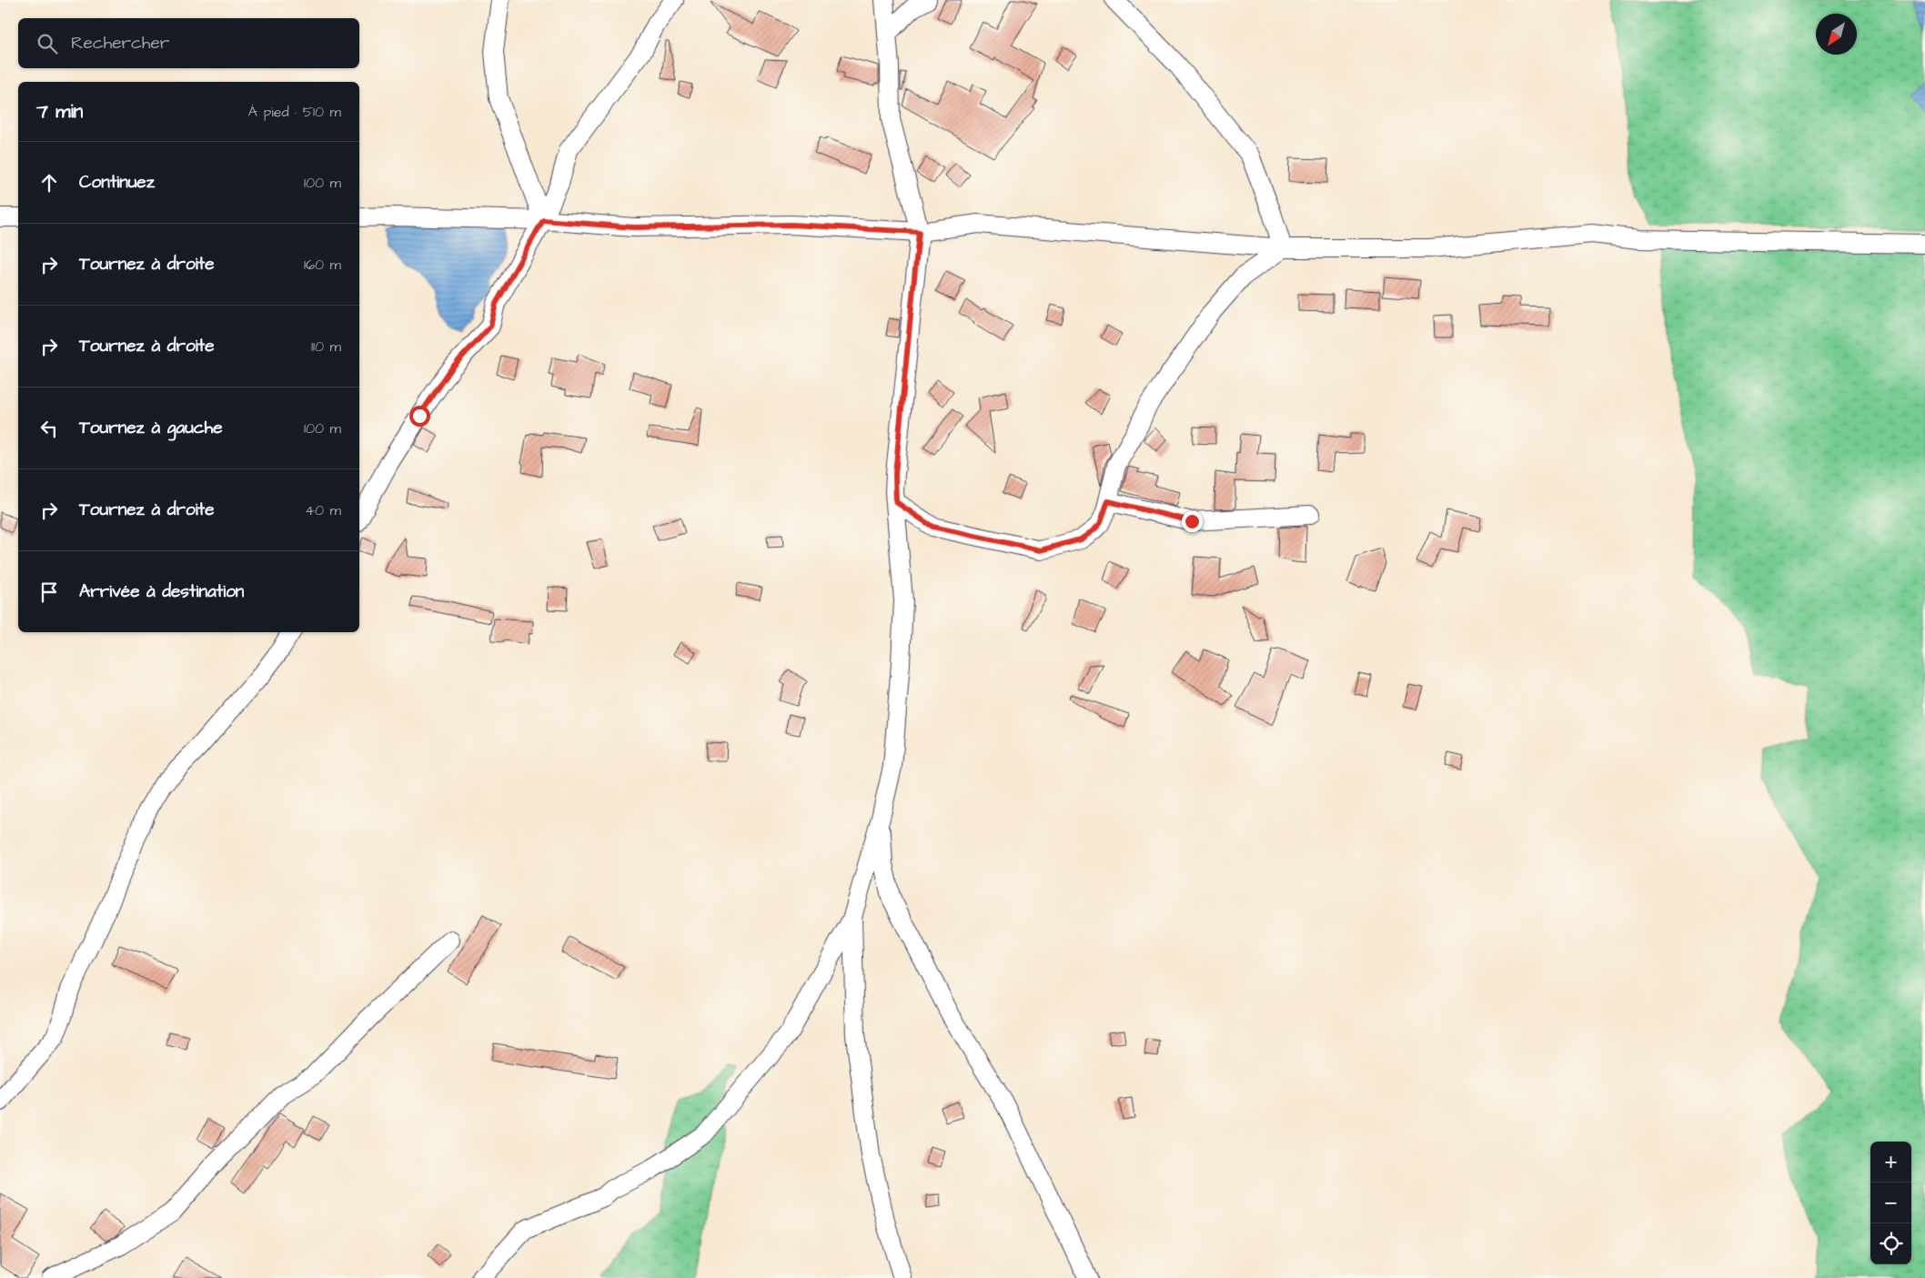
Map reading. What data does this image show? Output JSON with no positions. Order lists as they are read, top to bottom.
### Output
{
  "north": "bottom left",
  "page": {
    "search": "Rechercher",
    "heading": ["7 min", "À pied · 510 m"],
    "list": [
      ["Continuez", "100 m"],
      ["Tournez à droite", "160 m"],
      ["Tournez à droite", "110 m"],
      ["Tournez à gauche", "100 m"],
      ["Tournez à droite", "40 m"],
      "Arrivée à destination"
    ],
    "map_buttons": ["+", "−"]
  }
}
